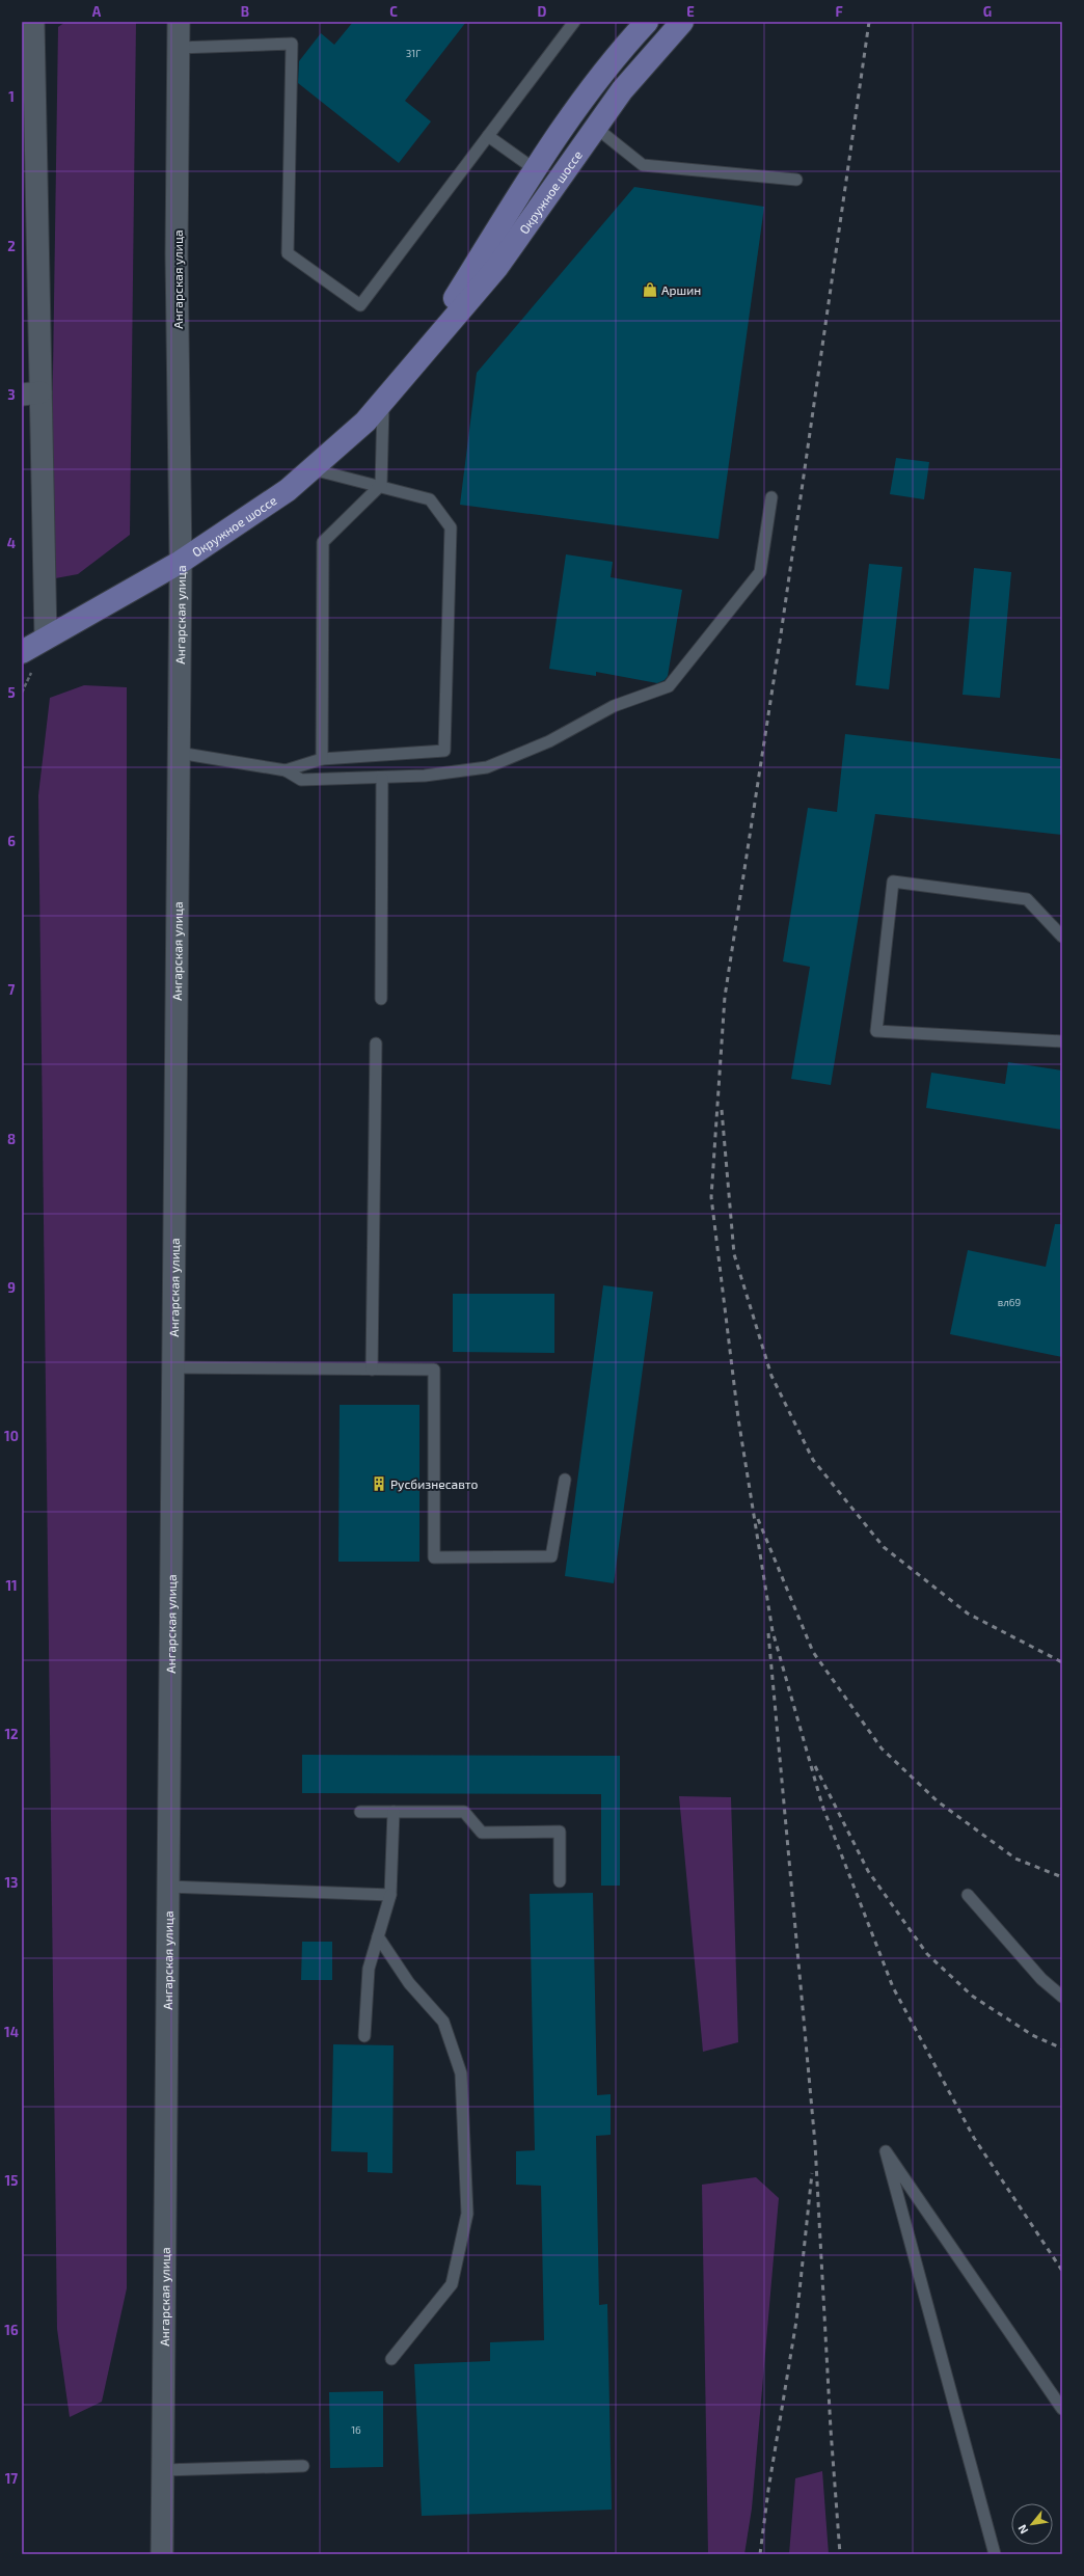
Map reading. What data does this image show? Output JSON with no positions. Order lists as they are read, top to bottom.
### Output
{
  "streets": {
    "main road": ["Окружное шоссе"],
    "street": ["Ангарская улица"]
  },
  "crossings": [
    ["Окружное шоссе", "Ангарская улица"]
  ],
  "places": {
    "shop": ["Аршин"],
    "building": ["Русбизнесавто"]
  },
  "house_numbers": ["31Г", "вл69", "16"],
  "north": "bottom left",
  "grid": {
    "columns": [
      "A",
      "B",
      "C",
      "D",
      "E",
      "F",
      "G"
    ],
    "rows": [
      "1",
      "2",
      "3",
      "4",
      "5",
      "6",
      "7",
      "8",
      "9",
      "10",
      "11",
      "12",
      "13",
      "14",
      "15",
      "16",
      "17"
    ]
  }
}
